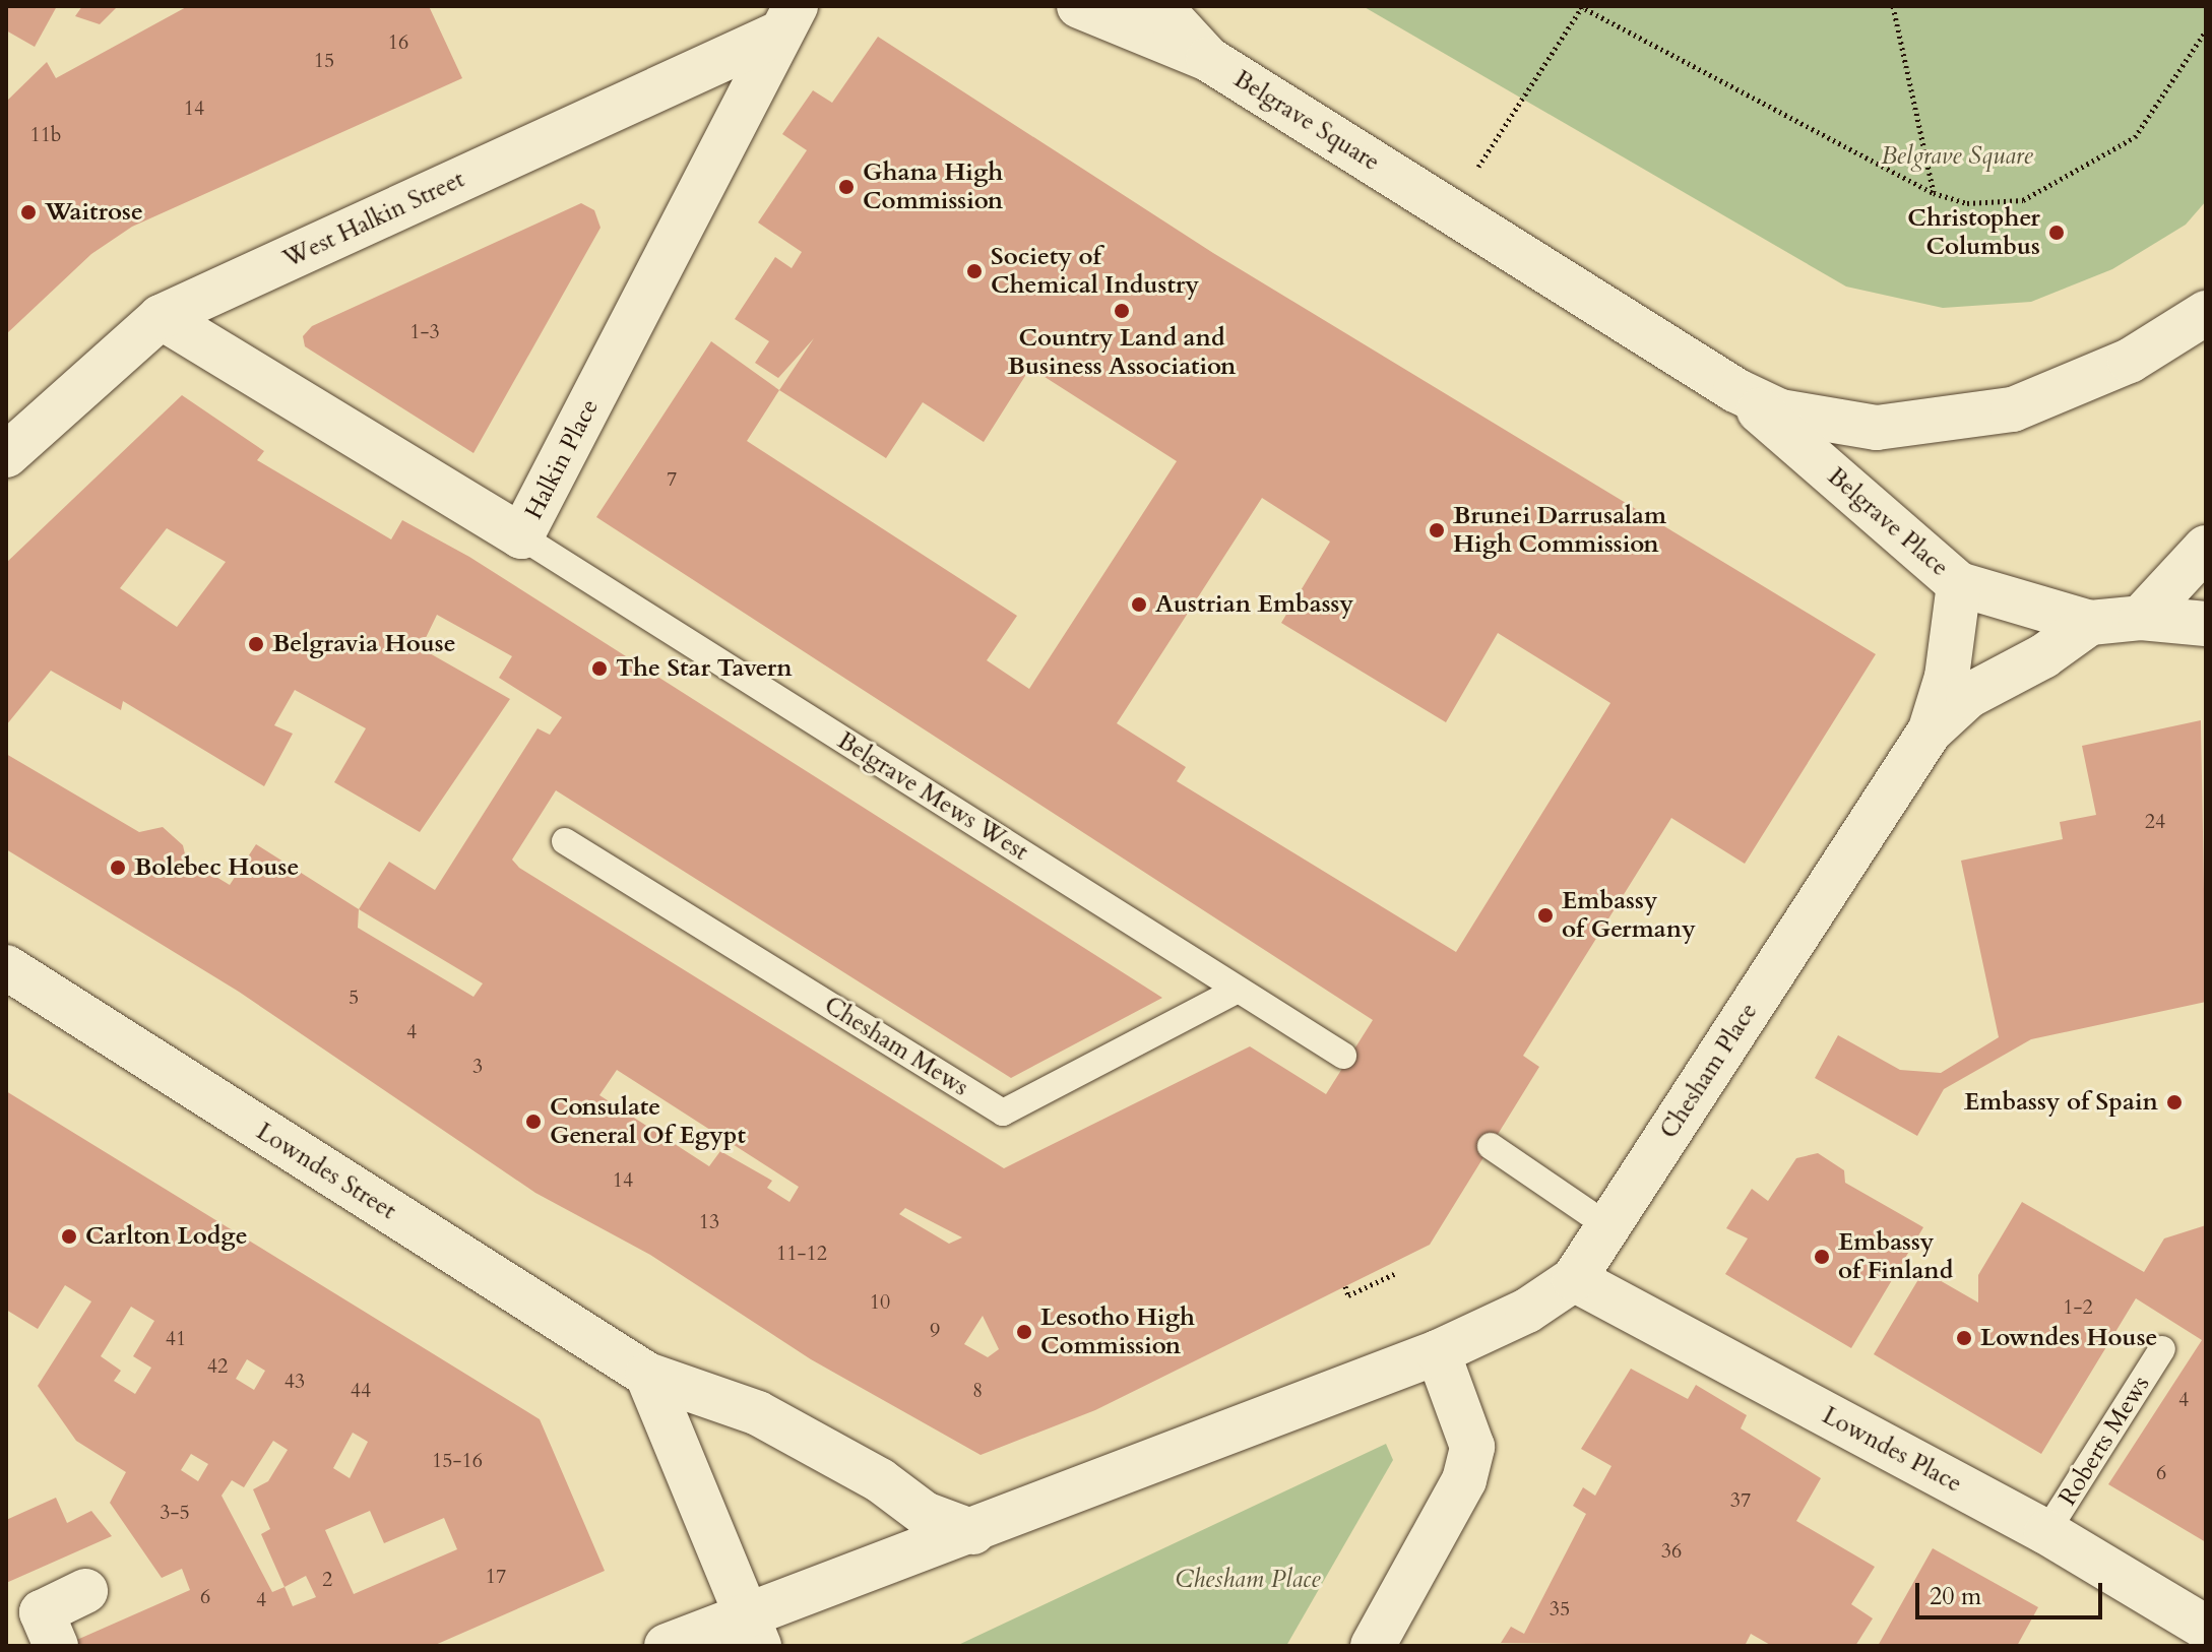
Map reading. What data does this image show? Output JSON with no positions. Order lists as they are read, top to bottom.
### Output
{
  "streets": {
    "street": [
      "Belgrave Square",
      "West Halkin Street",
      "Halkin Place",
      "Belgrave Place",
      "Chesham Place",
      "Lowndes Street",
      "Lowndes Place"
    ],
    "lane": ["Belgrave Mews West", "Chesham Mews", "Roberts Mews"]
  },
  "crossings": [
    ["Belgrave Square", "Belgrave Place"],
    ["West Halkin Street", "Halkin Place"],
    ["Halkin Place", "Belgrave Mews West"],
    ["Belgrave Place", "Chesham Place"],
    ["Belgrave Mews West", "Chesham Mews"],
    ["Chesham Place", "Lowndes Place"],
    ["Roberts Mews", "Lowndes Place"]
  ],
  "parks": ["Belgrave Square", "Chesham Place"],
  "places": [
    "Ghana High Commission",
    "Waitrose",
    "Christopher Columbus",
    "Society of Chemical Industry",
    "Country Land and Business Association",
    "Brunei Darrusalam High Commission",
    "Austrian Embassy",
    "Belgravia House",
    "The Star Tavern",
    "Bolebec House",
    "Embassy of Germany",
    "Embassy of Spain",
    "Consulate General Of Egypt",
    "Carlton Lodge",
    "Embassy of Finland",
    "Lesotho High Commission",
    "Lowndes House"
  ],
  "house_numbers": [
    "16",
    "15",
    "14",
    "11b",
    "1-3",
    "7",
    "24",
    "5",
    "4",
    "3",
    "14",
    "13",
    "11-12",
    "10",
    "1-2",
    "9",
    "41",
    "42",
    "43",
    "44",
    "8",
    "4",
    "15-16",
    "6",
    "37",
    "3-5",
    "36",
    "17",
    "2",
    "6",
    "4",
    "35"
  ],
  "scale_bar": "20 m"
}
